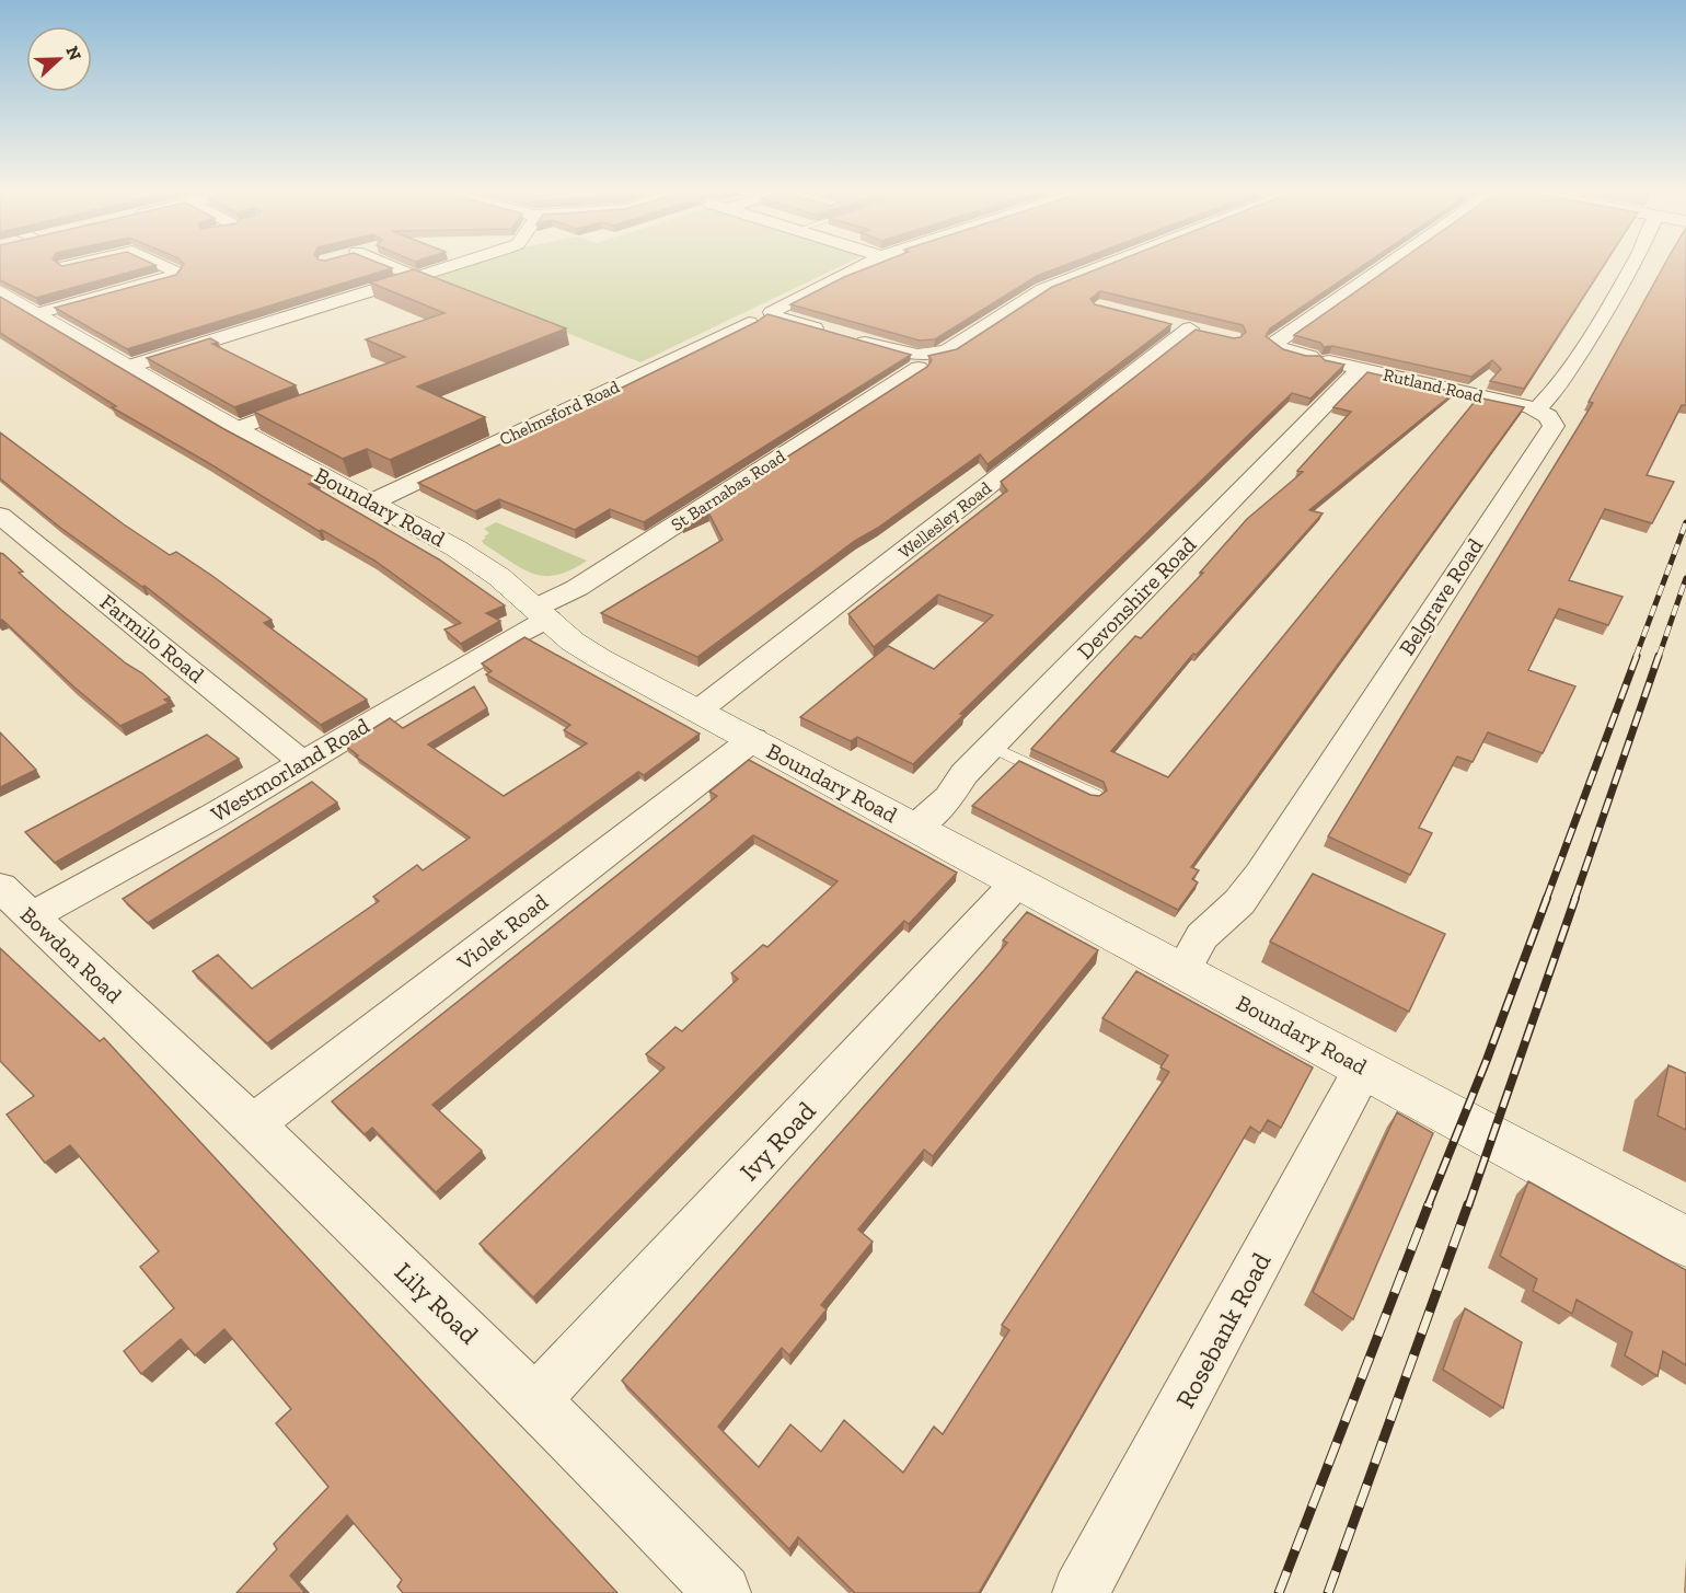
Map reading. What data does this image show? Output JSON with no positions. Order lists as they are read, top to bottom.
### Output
{
  "streets": {
    "street": [
      "Rutland Road",
      "Chelmsford Road",
      "St Barnabas Road",
      "Boundary Road",
      "Wellesley Road",
      "Belgrave Road",
      "Devonshire Road",
      "Farmilo Road",
      "Westmorland Road",
      "Violet Road",
      "Bowdon Road",
      "Ivy Road",
      "Lily Road",
      "Rosebank Road"
    ]
  },
  "crossings": [
    ["Rutland Road", "Belgrave Road"],
    ["Rutland Road", "Devonshire Road"],
    ["Chelmsford Road", "Boundary Road"],
    ["St Barnabas Road", "Boundary Road"],
    ["St Barnabas Road", "Westmorland Road"],
    ["Boundary Road", "Wellesley Road"],
    ["Boundary Road", "Belgrave Road"],
    ["Boundary Road", "Devonshire Road"],
    ["Boundary Road", "Westmorland Road"],
    ["Boundary Road", "Violet Road"],
    ["Boundary Road", "Ivy Road"],
    ["Boundary Road", "Rosebank Road"],
    ["Farmilo Road", "Westmorland Road"],
    ["Westmorland Road", "Bowdon Road"],
    ["Violet Road", "Lily Road"],
    ["Bowdon Road", "Lily Road"],
    ["Ivy Road", "Lily Road"]
  ],
  "north": "right"
}
